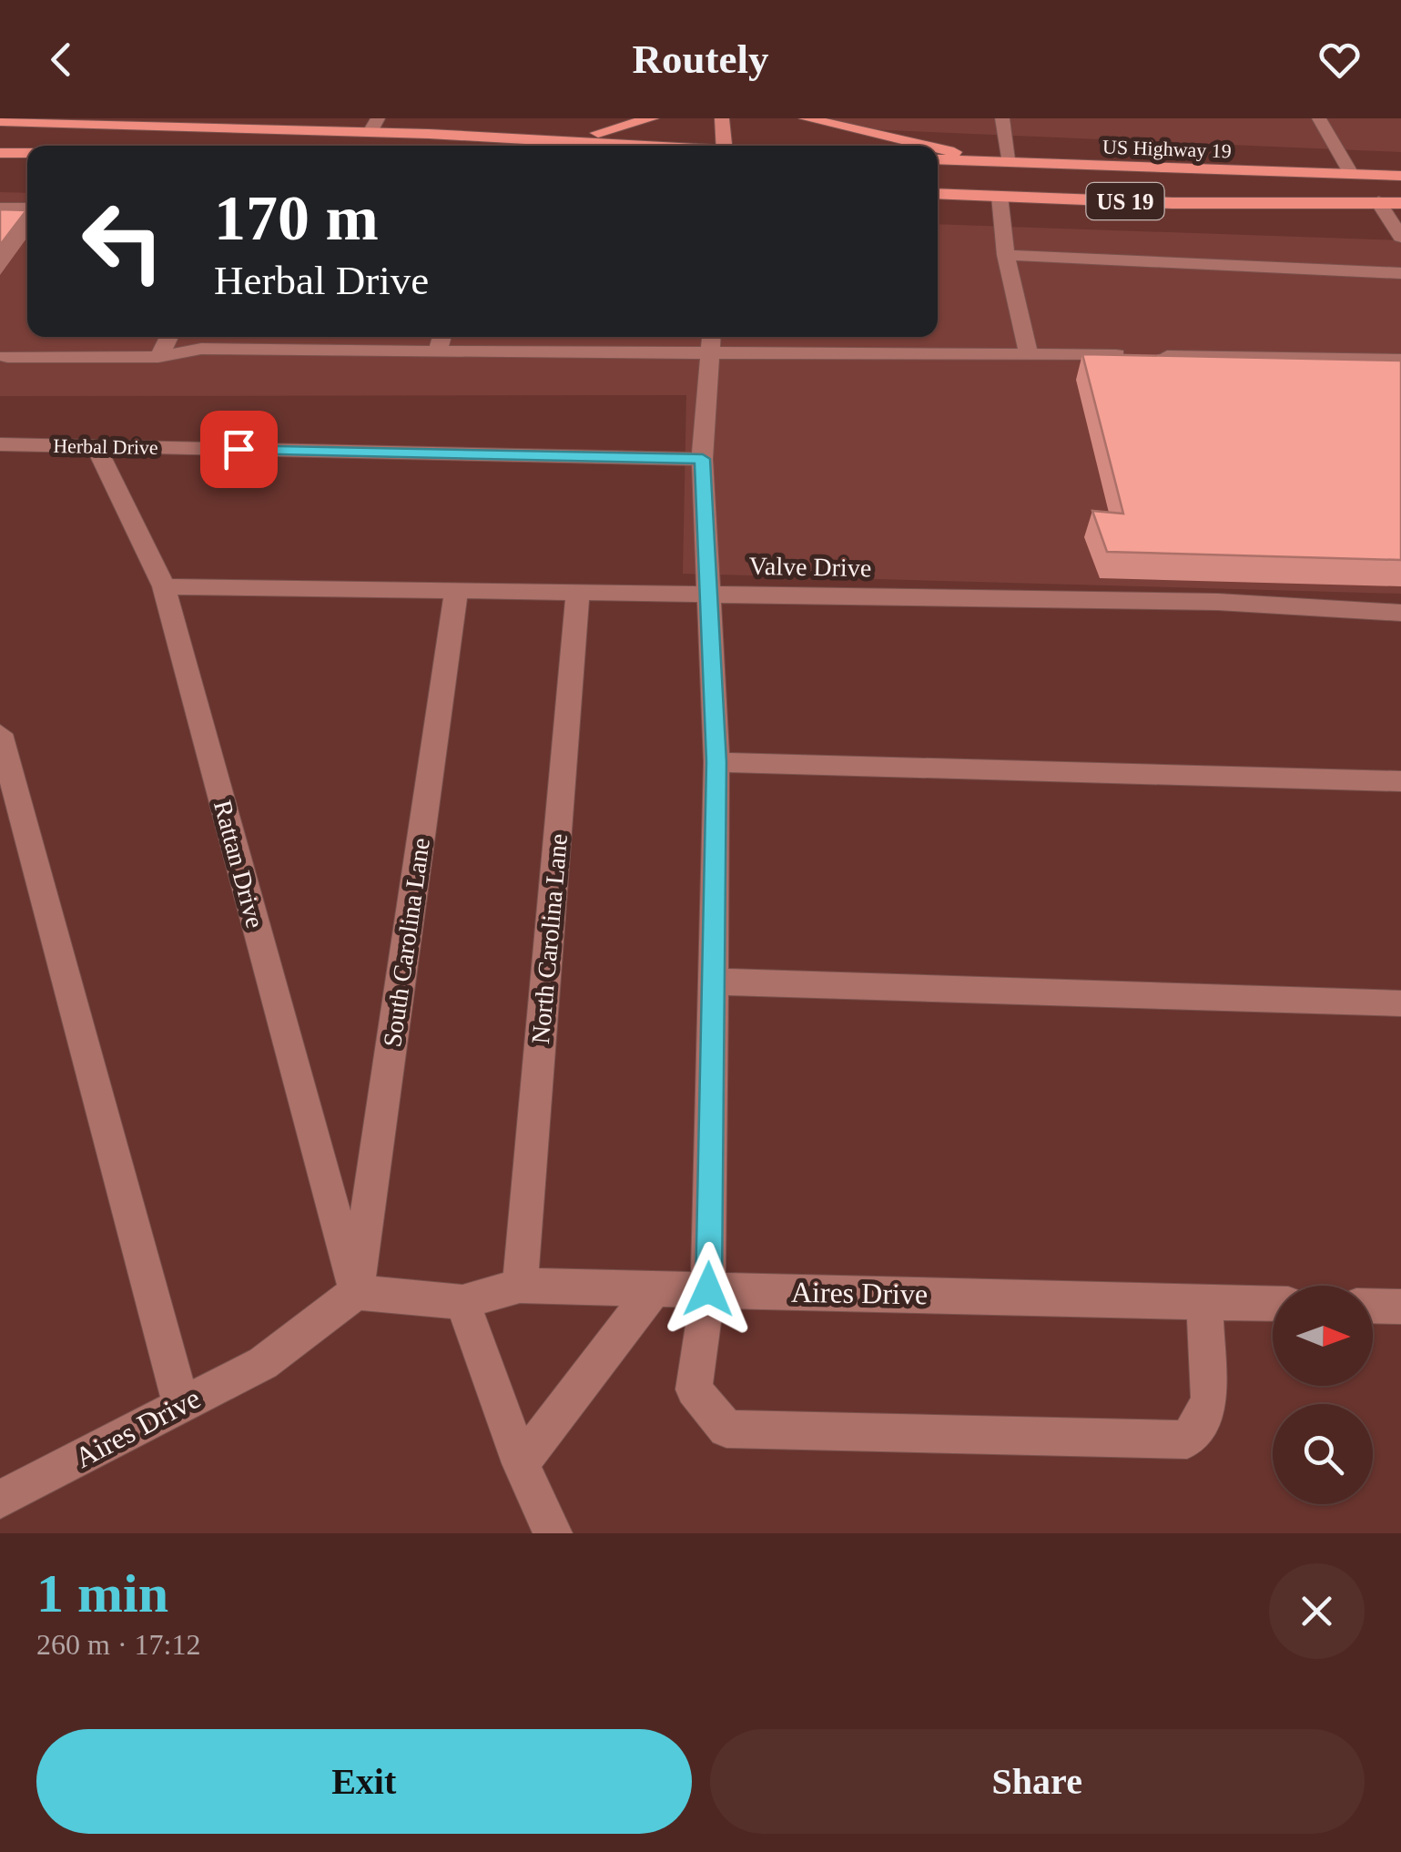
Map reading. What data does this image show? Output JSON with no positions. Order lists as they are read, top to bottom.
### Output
{
  "streets": {
    "highway": ["US Highway 19", "US 19"],
    "street": [
      "Herbal Drive",
      "Valve Drive",
      "Rattan Drive",
      "North Carolina Lane",
      "South Carolina Lane",
      "Aires Drive"
    ]
  },
  "crossings": [
    ["Herbal Drive", "Rattan Drive"],
    ["Valve Drive", "Rattan Drive"],
    ["Valve Drive", "North Carolina Lane"],
    ["Valve Drive", "South Carolina Lane"],
    ["Rattan Drive", "South Carolina Lane"],
    ["Rattan Drive", "Aires Drive"],
    ["North Carolina Lane", "Aires Drive"],
    ["South Carolina Lane", "Aires Drive"]
  ],
  "north": "right",
  "page": {
    "header": "Routely",
    "turn": ["170 m", "Herbal Drive"],
    "heading": ["1 min", "260 m · 17:12"],
    "buttons": ["Exit", "Share"]
  }
}
